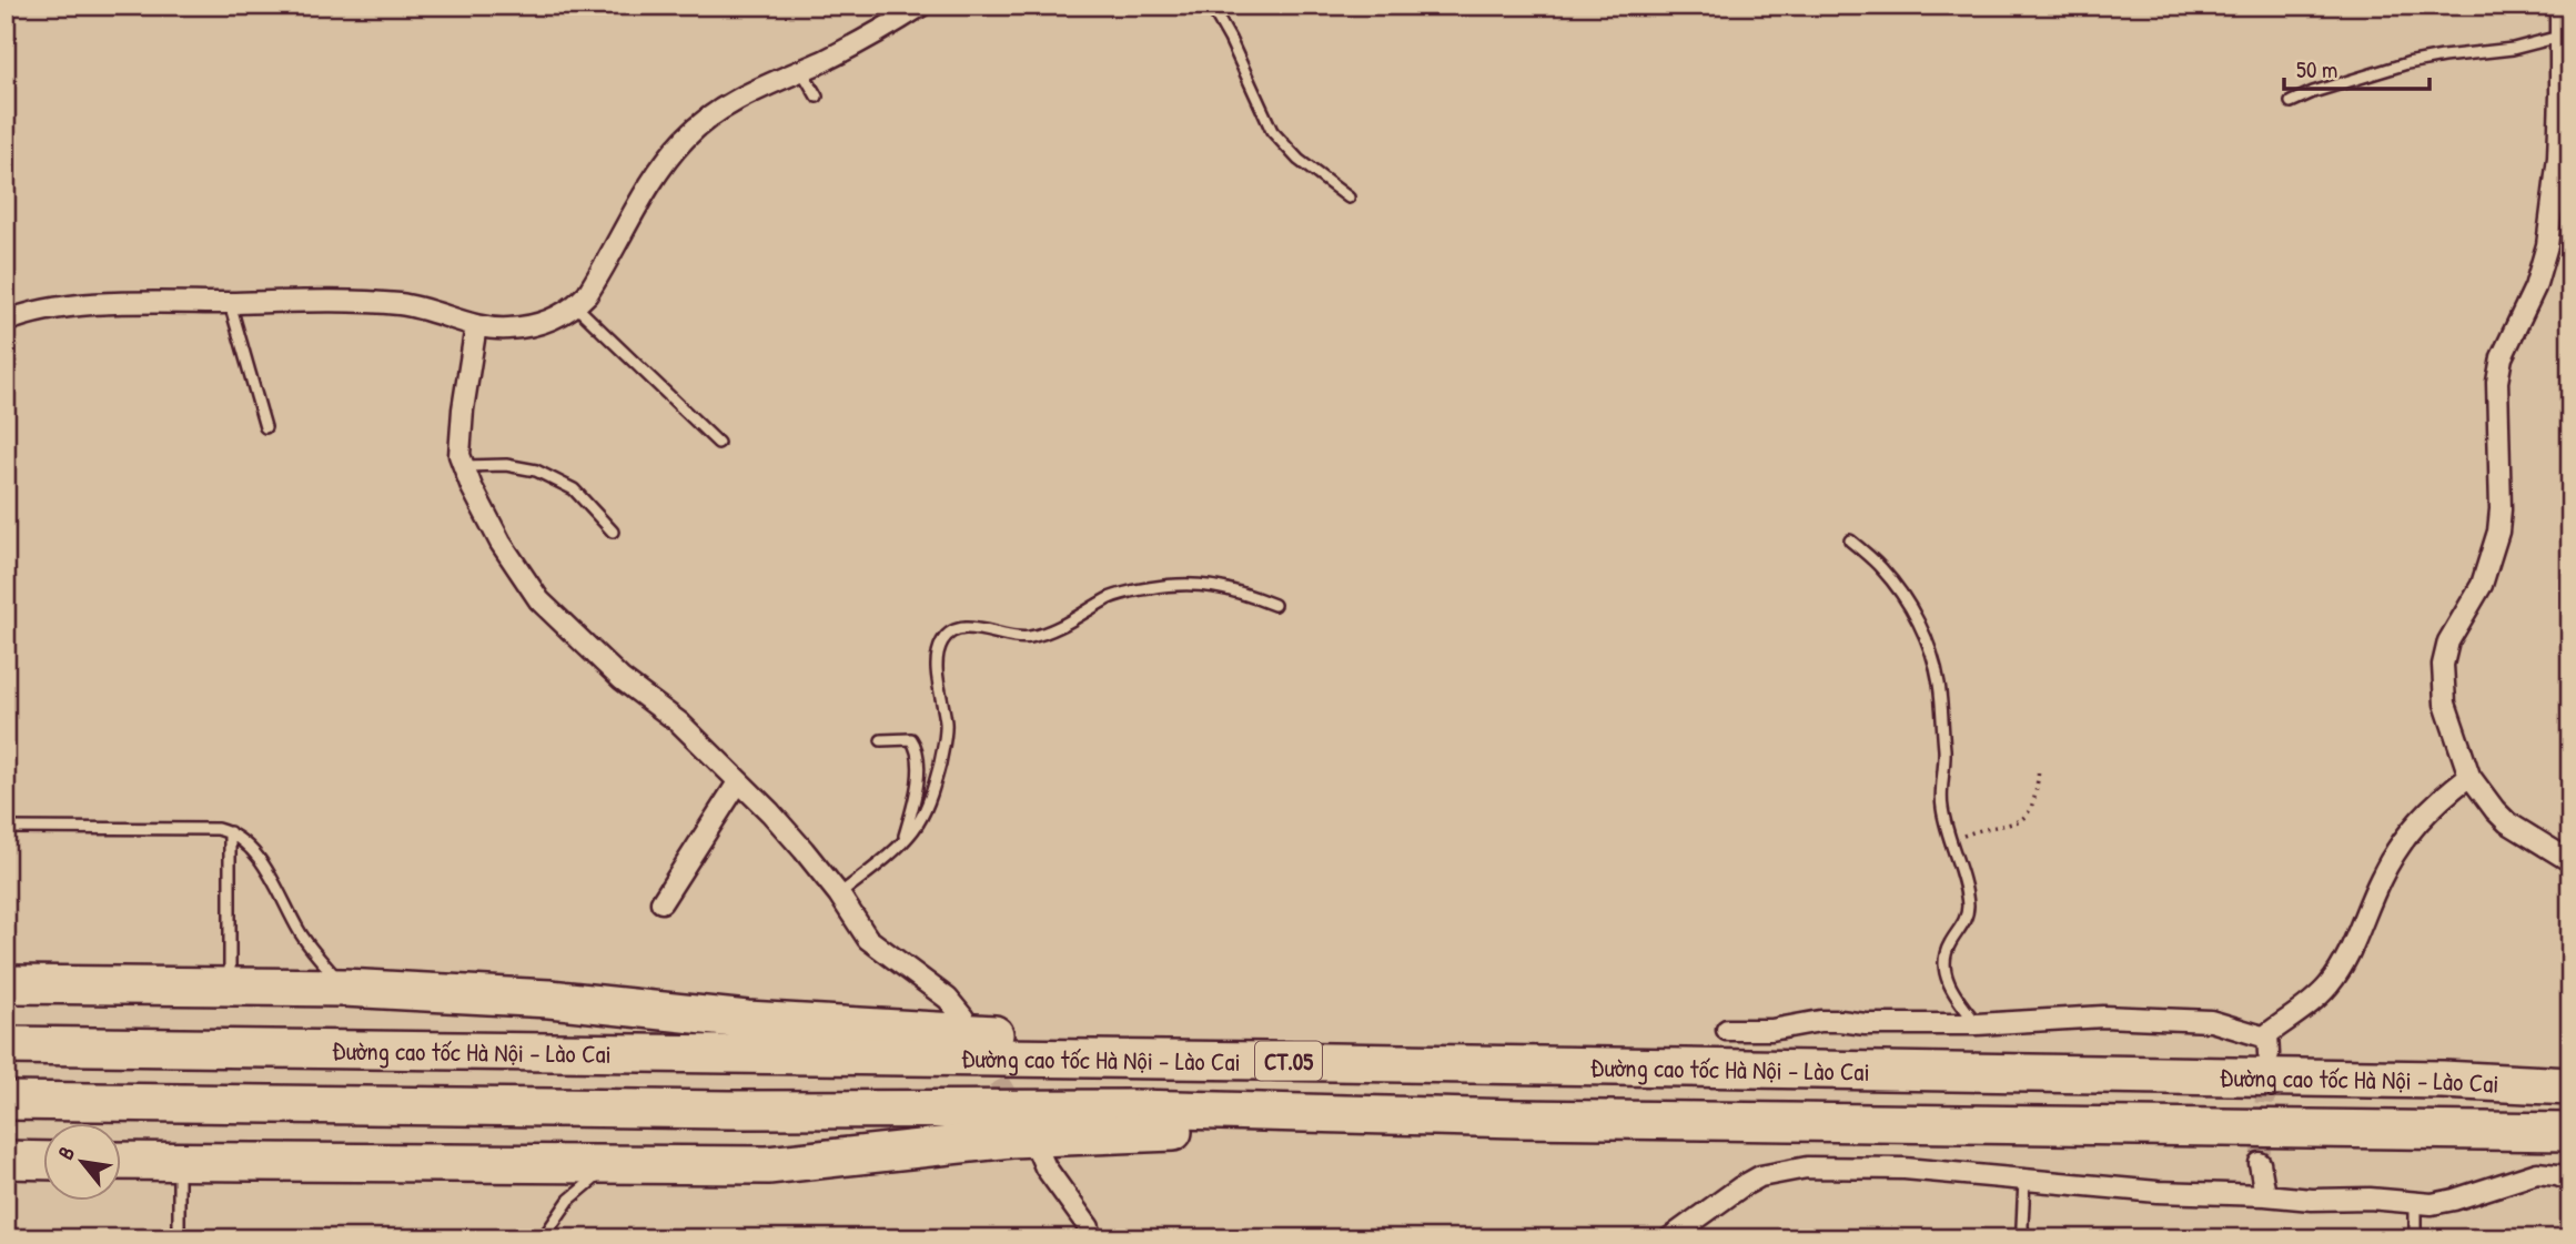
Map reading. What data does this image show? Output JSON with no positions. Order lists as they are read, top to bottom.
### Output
{
  "streets": {
    "highway": ["Đường cao tốc Hà Nội - Lào Cai", "CT.05"]
  },
  "scale_bar": "50 m",
  "north": "top left"
}
